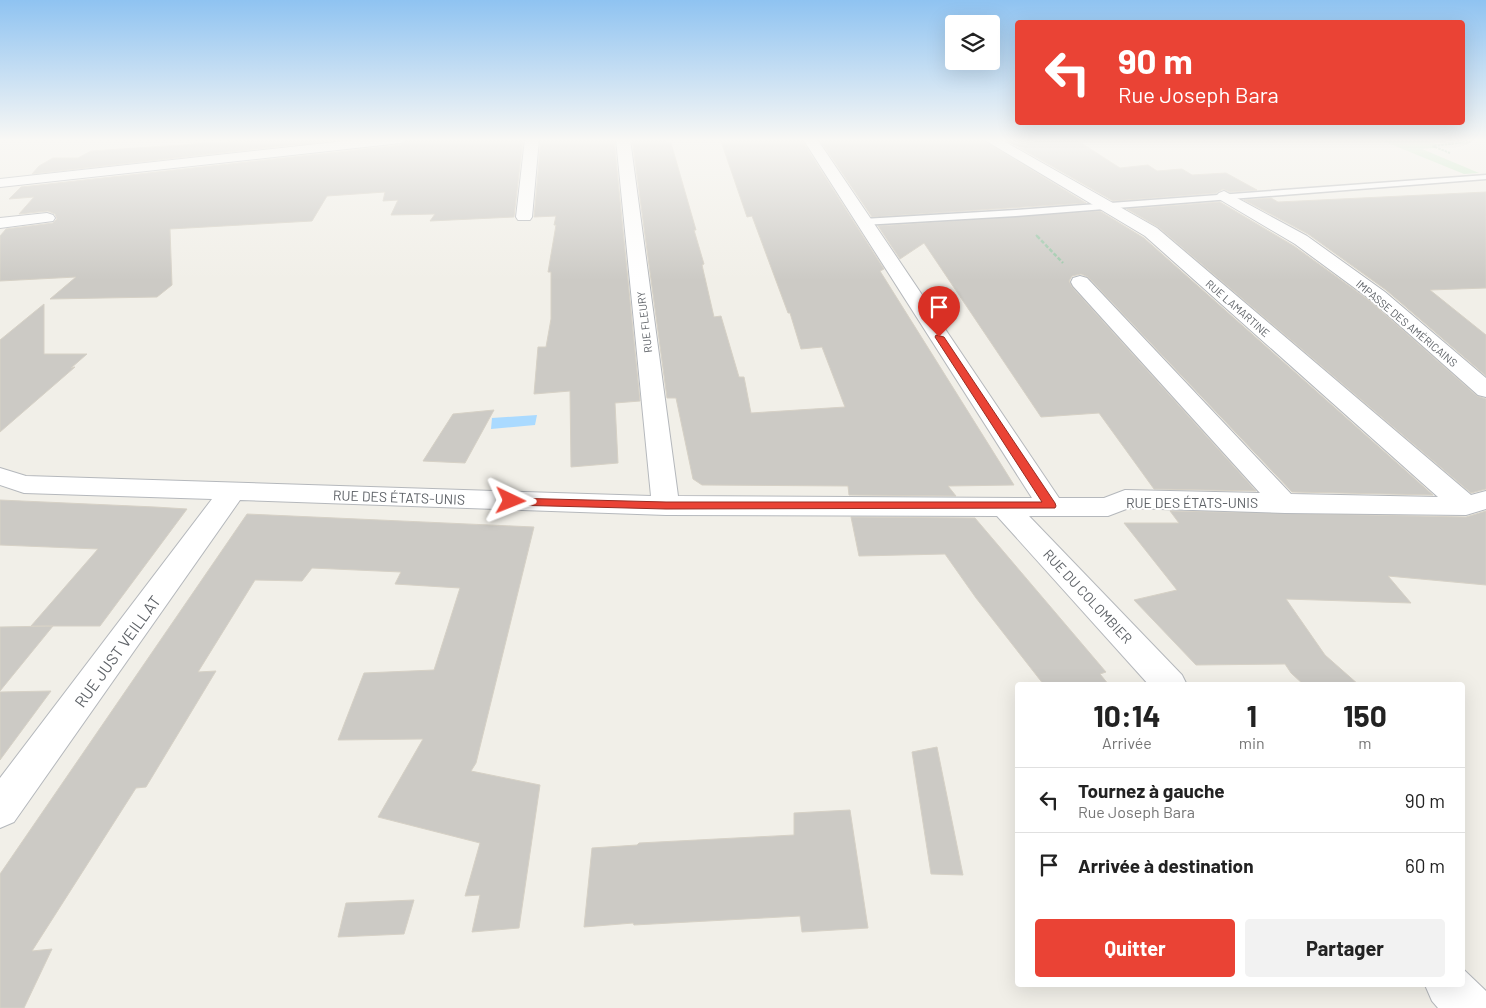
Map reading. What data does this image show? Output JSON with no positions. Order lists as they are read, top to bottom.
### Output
{
  "streets": {
    "street": [
      "RUE LAMARTINE",
      "RUE FLEURY",
      "IMPASSE DES AMÉRICAINS",
      "RUE DES ÉTATS-UNIS",
      "RUE DU COLOMBIER",
      "RUE JUST VEILLAT"
    ]
  },
  "crossings": [
    ["RUE LAMARTINE", "RUE DES ÉTATS-UNIS"],
    ["RUE FLEURY", "RUE DES ÉTATS-UNIS"],
    ["RUE DES ÉTATS-UNIS", "RUE DU COLOMBIER"],
    ["RUE DES ÉTATS-UNIS", "RUE JUST VEILLAT"]
  ],
  "page": {
    "turn": ["90 m", "Rue Joseph Bara"],
    "eta": [
      "10:14",
      "Arrivée",
      "1",
      "min",
      "150",
      "m"
    ],
    "list": [
      {
        "name": "Tournez à gauche",
        "note": "Rue Joseph Bara",
        "value": "90 m"
      },
      {
        "name": "Arrivée à destination",
        "value": "60 m"
      }
    ],
    "buttons": ["Quitter", "Partager"]
  }
}
